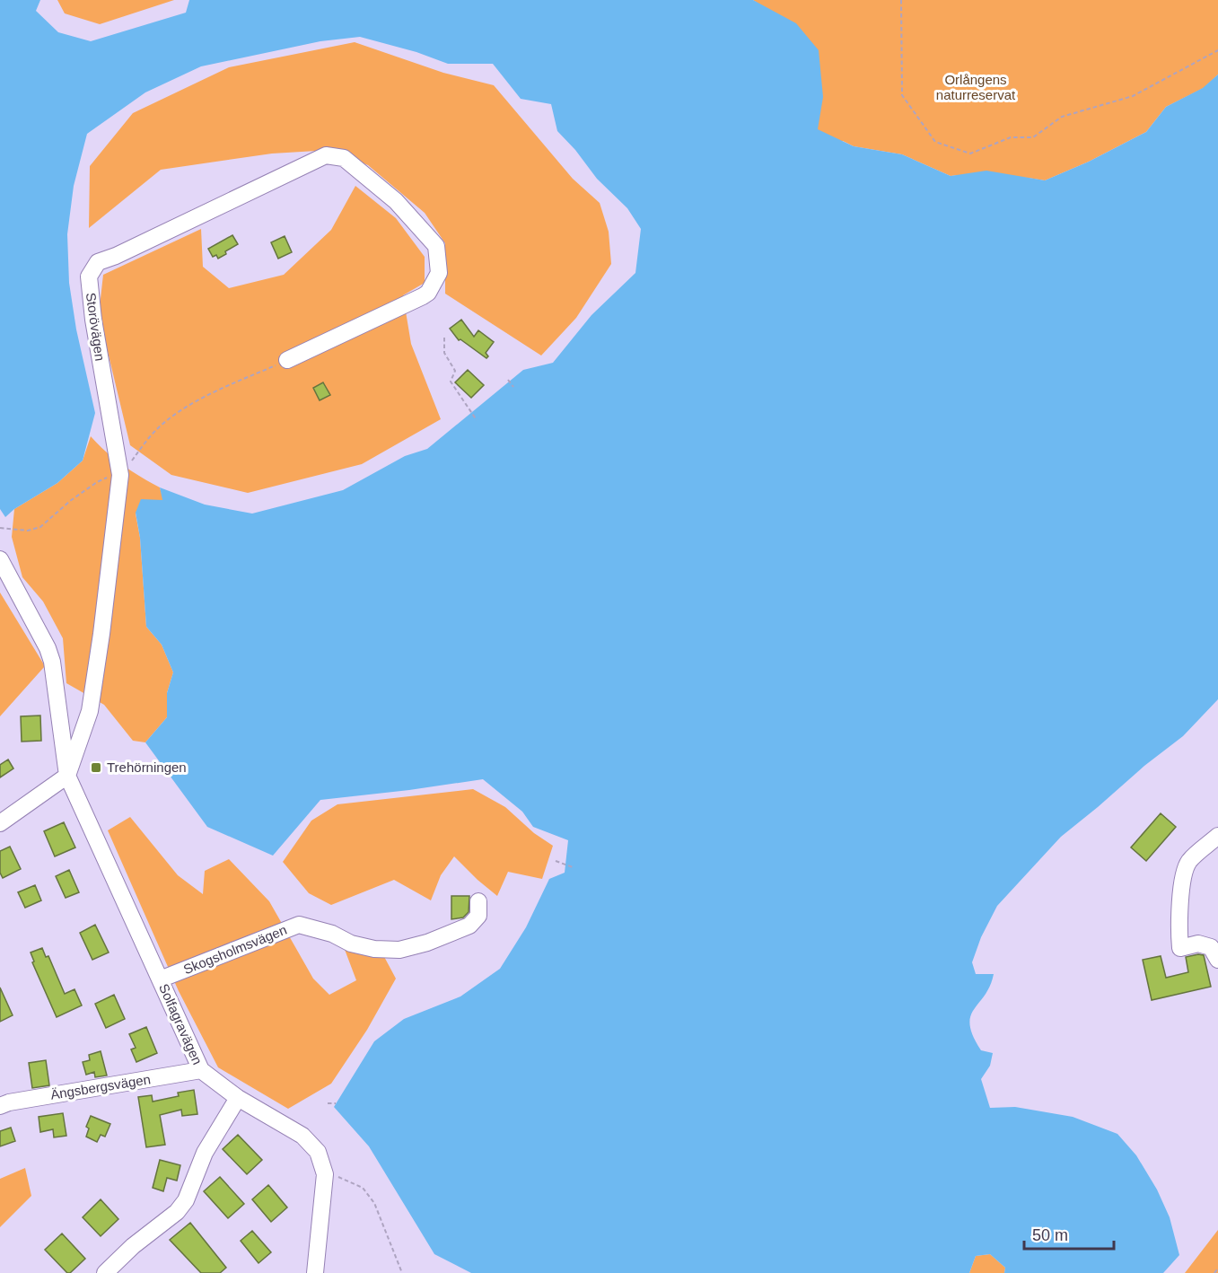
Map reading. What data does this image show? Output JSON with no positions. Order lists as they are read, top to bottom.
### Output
{
  "streets": {
    "street": [
      "Storövägen",
      "Skogsholmsvägen",
      "Solfagravägen",
      "Ängsbergsvägen"
    ]
  },
  "crossings": [
    ["Storövägen", "Solfagravägen"],
    ["Skogsholmsvägen", "Solfagravägen"],
    ["Solfagravägen", "Ängsbergsvägen"]
  ],
  "parks": ["Orlångens naturreservat"],
  "places": {
    "transit": ["Trehörningen"]
  },
  "scale_bar": "50 m"
}
